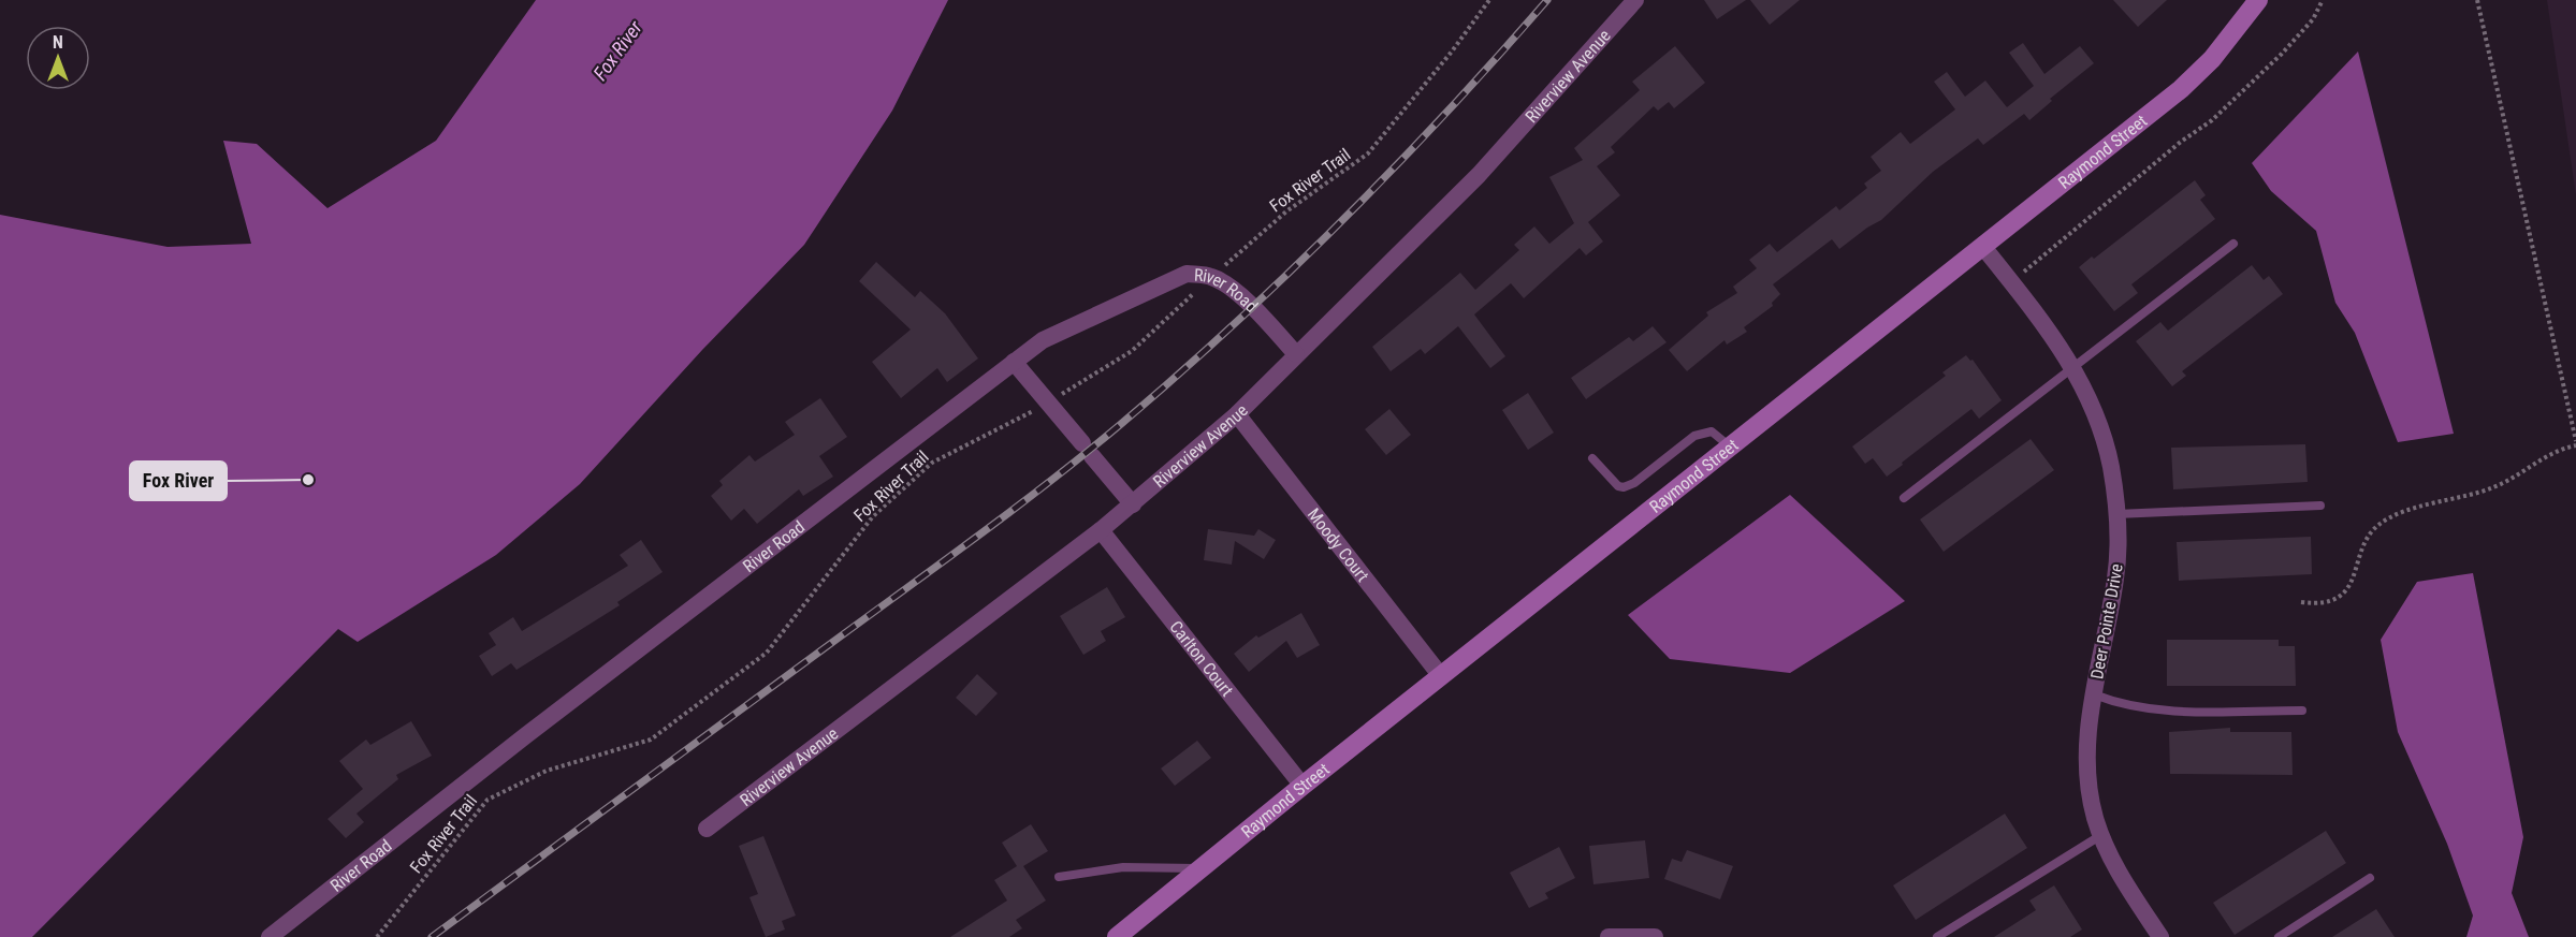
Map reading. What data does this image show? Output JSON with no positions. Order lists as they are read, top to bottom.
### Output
{
  "streets": {
    "street": [
      "Riverview Avenue",
      "Raymond Street",
      "River Road",
      "Moody Court",
      "Deer Pointe Drive",
      "Carlton Court"
    ],
    "path": ["Fox River Trail"]
  },
  "crossings": [
    ["Riverview Avenue", "River Road"],
    ["Riverview Avenue", "Moody Court"],
    ["Riverview Avenue", "Carlton Court"],
    ["Raymond Street", "Moody Court"],
    ["Raymond Street", "Deer Pointe Drive"],
    ["Raymond Street", "Carlton Court"],
    ["Fox River Trail", "River Road"]
  ],
  "water": ["Fox River"],
  "places": ["Fox River"],
  "north": "top"
}
